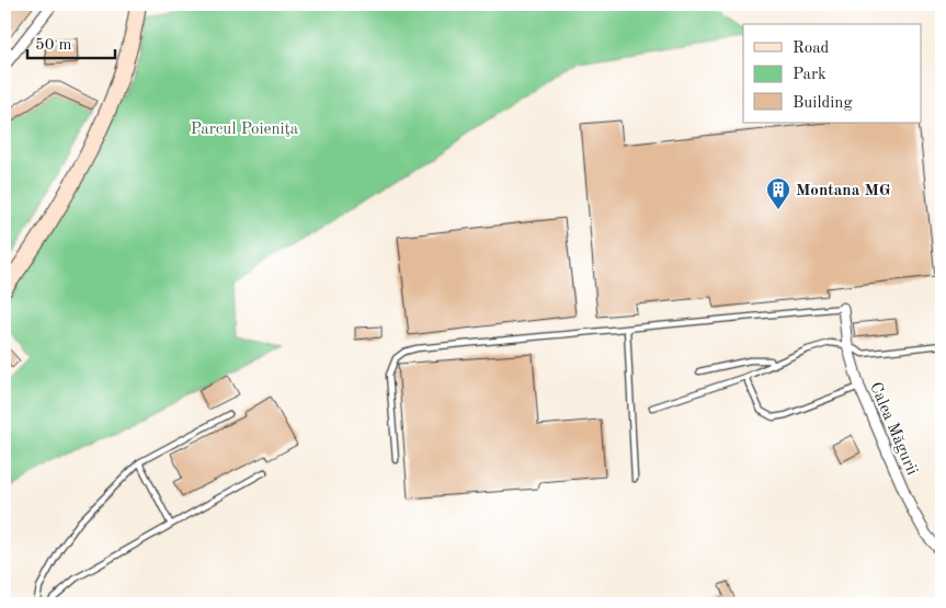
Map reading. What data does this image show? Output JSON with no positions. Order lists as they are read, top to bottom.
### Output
{
  "streets": {
    "street": ["Calea Măgurii"]
  },
  "parks": ["Parcul Poieniţa"],
  "places": {
    "building": ["Montana MG"]
  },
  "legend": ["Road", "Park", "Building"],
  "scale_bar": "50 m"
}
